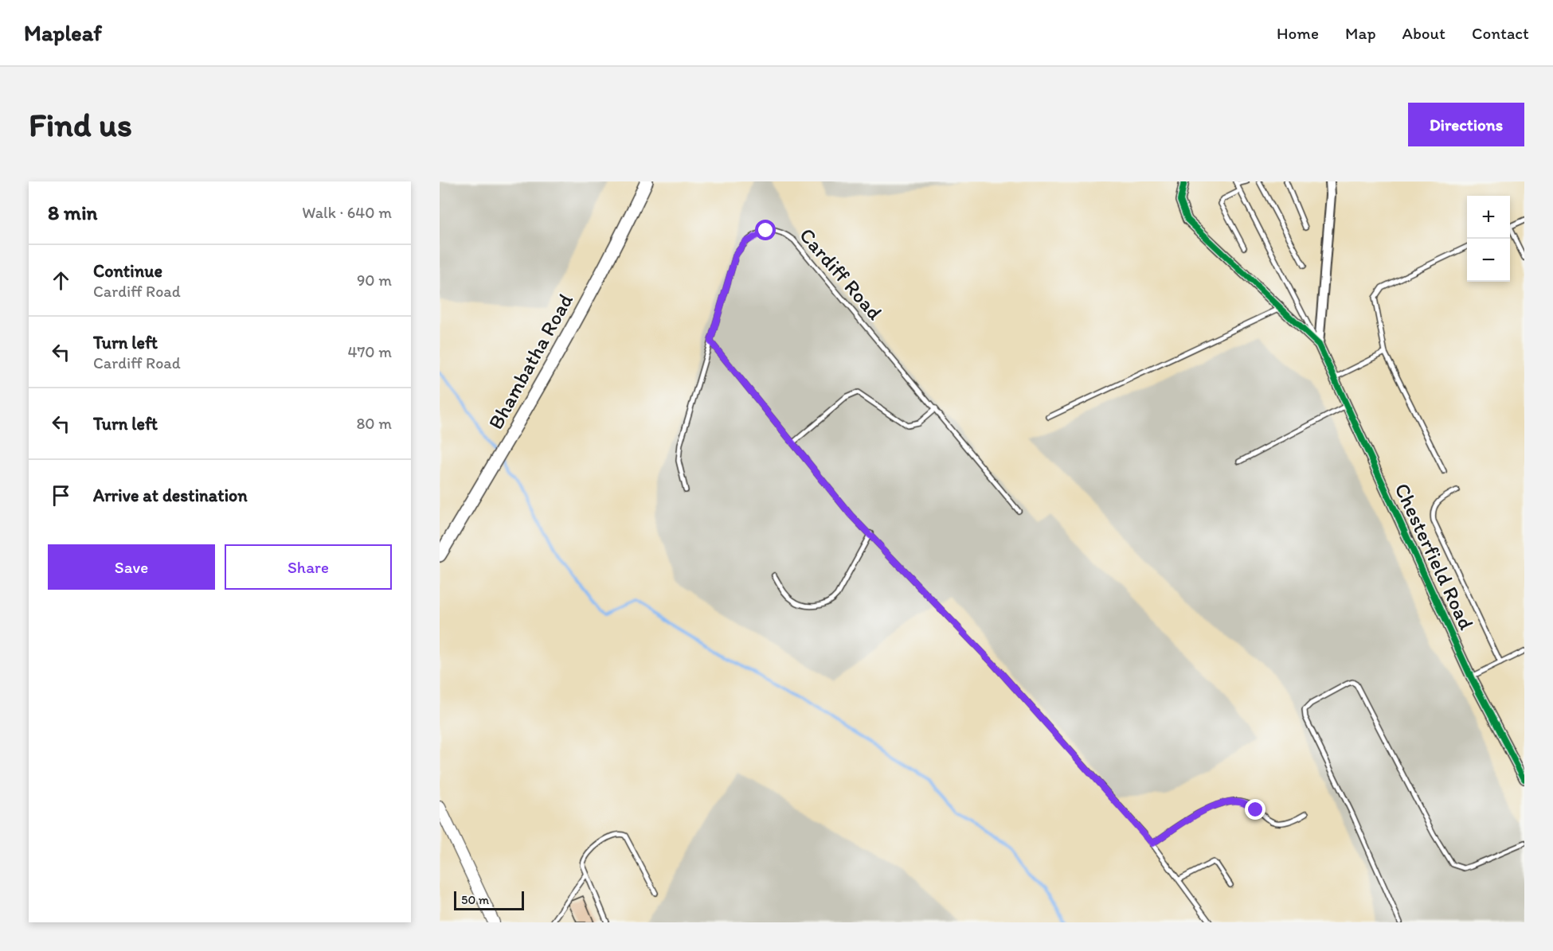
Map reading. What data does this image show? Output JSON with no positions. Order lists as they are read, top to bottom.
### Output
{
  "streets": {
    "main road": ["Bhambatha Road"],
    "street": ["Chesterfield Road"],
    "lane": ["Cardiff Road"]
  },
  "scale_bar": "50 m",
  "page": {
    "header": "Mapleaf",
    "nav": [
      "Home",
      "Map",
      "About",
      "Contact"
    ],
    "buttons": [
      "Directions",
      ["Save", "Share"]
    ],
    "title": "Find us",
    "heading": ["8 min", "Walk · 640 m"],
    "map_buttons": ["+", "−"],
    "list": [
      ["Continue", "Cardiff Road", "90 m"],
      ["Turn left", "Cardiff Road", "470 m"],
      ["Turn left", "80 m"],
      "Arrive at destination"
    ],
    "scale": "50 m"
  }
}
